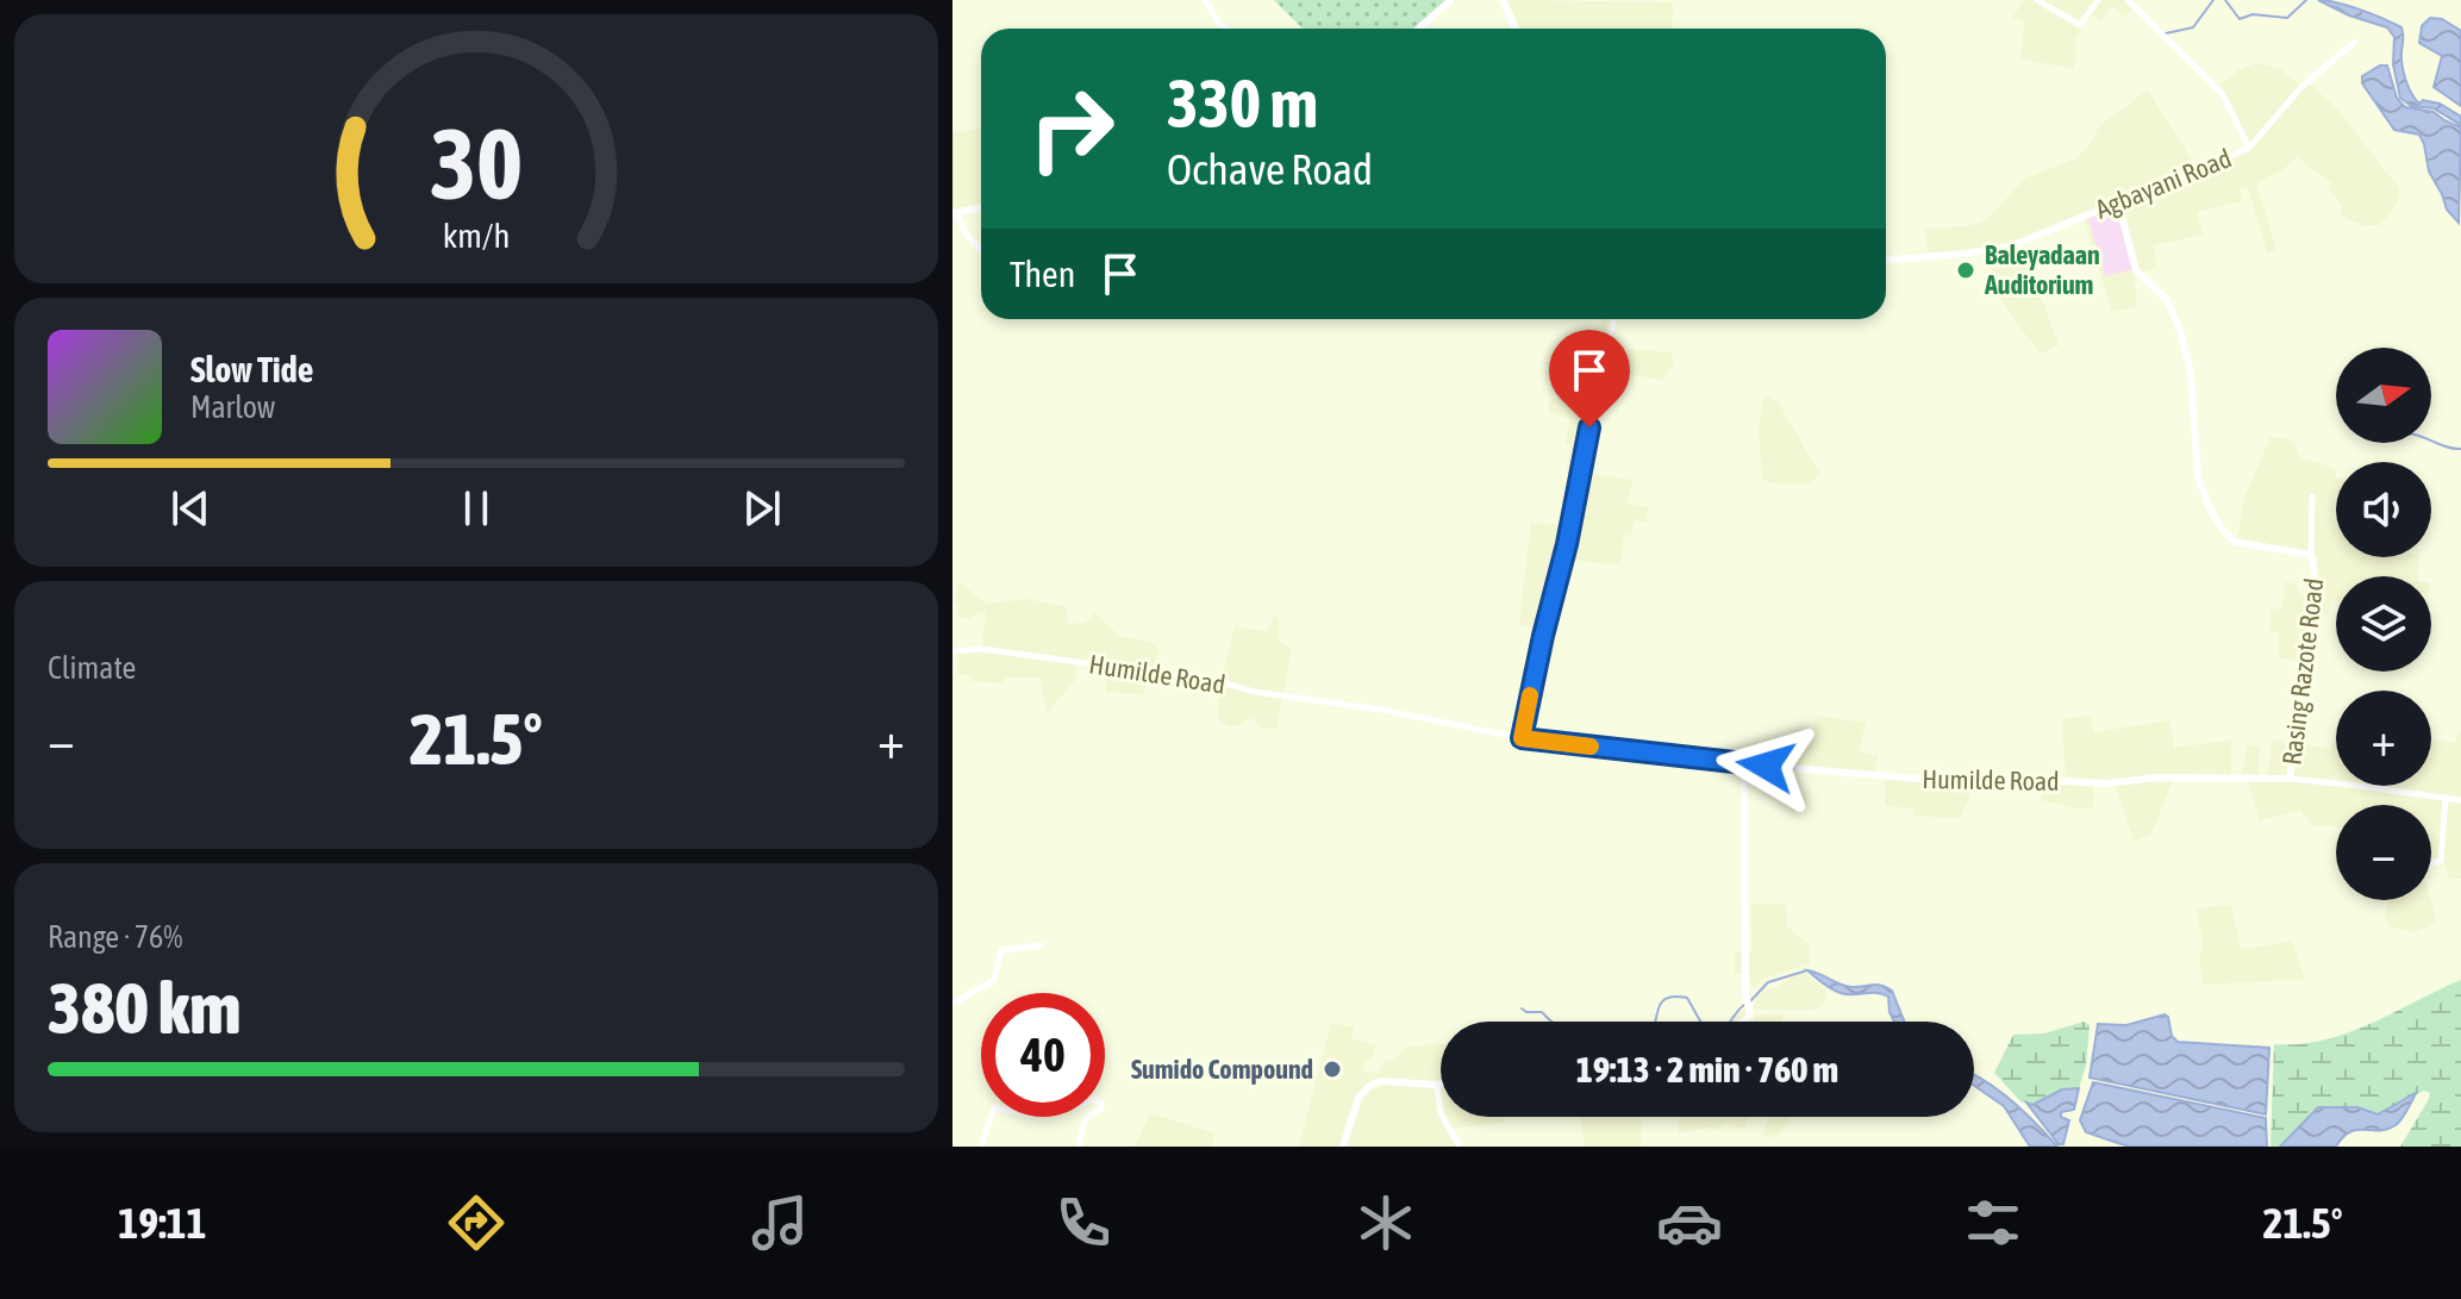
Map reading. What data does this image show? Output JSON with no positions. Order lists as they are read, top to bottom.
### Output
{
  "streets": {
    "street": ["Agbayani Road", "Rasing Razote Road", "Humilde Road"]
  },
  "crossings": [
    ["Agbayani Road", "Rasing Razote Road"],
    ["Rasing Razote Road", "Humilde Road"]
  ],
  "places": ["Baleyadaan Auditorium", "Sumido Compound"],
  "north": "right",
  "page": {
    "turn": ["330 m", "Ochave Road"],
    "then": "Then",
    "song": ["Slow Tide", "Marlow"],
    "map_buttons": ["+", "−"],
    "tile": [
      "Climate",
      ["Range · 76%", "380 km"]
    ],
    "heat": ["−", "21.5°", "+"],
    "limit": "40",
    "trip": "19:13 · 2 min · 760 m",
    "tabs": ["19:11", "21.5°"],
    "gauge": ["30", "km/h"]
  }
}
